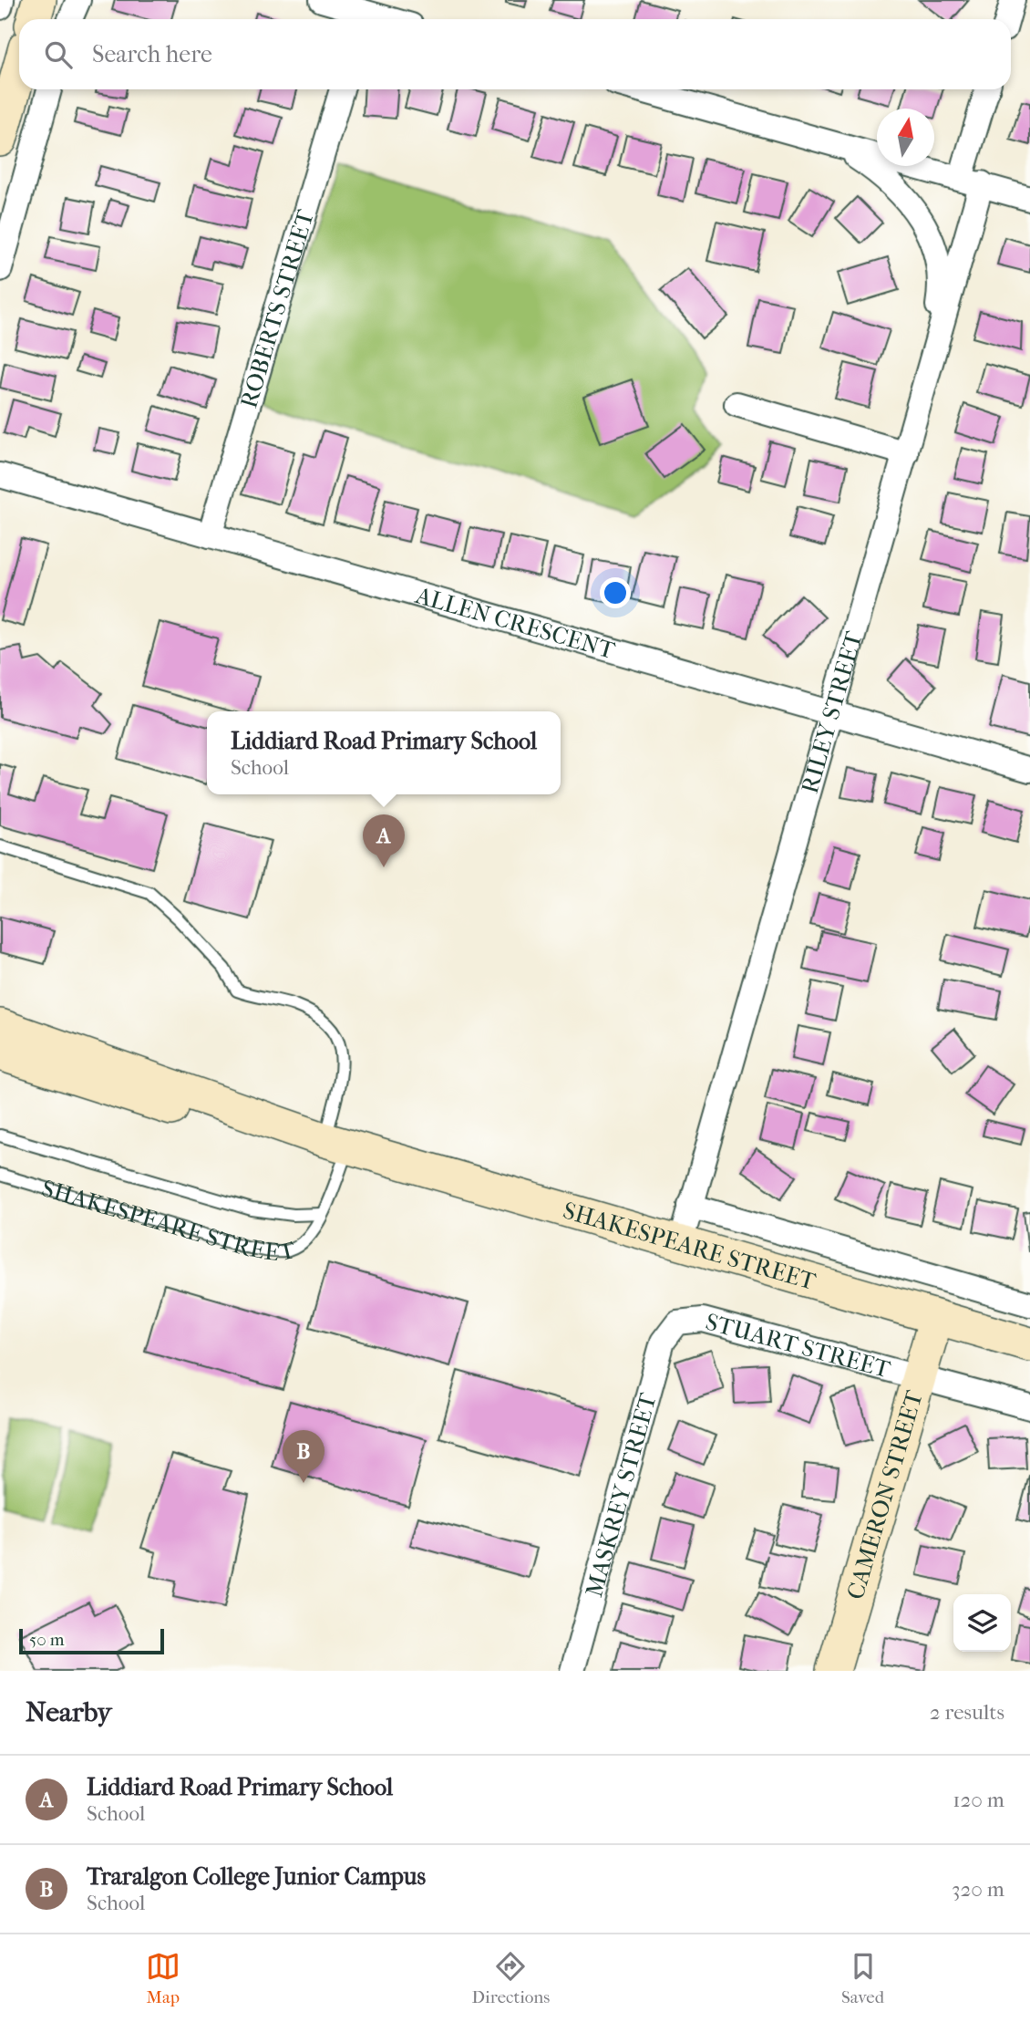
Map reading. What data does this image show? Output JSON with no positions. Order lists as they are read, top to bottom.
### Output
{
  "streets": {
    "street": [
      "ROBERTS STREET",
      "ALLEN CRESCENT",
      "RILEY STREET",
      "SHAKESPEARE STREET",
      "STUART STREET",
      "CAMERON STREET",
      "MASKREY STREET"
    ]
  },
  "crossings": [
    ["ROBERTS STREET", "ALLEN CRESCENT"],
    ["ALLEN CRESCENT", "RILEY STREET"],
    ["RILEY STREET", "SHAKESPEARE STREET"],
    ["SHAKESPEARE STREET", "CAMERON STREET"],
    ["STUART STREET", "CAMERON STREET"],
    ["STUART STREET", "MASKREY STREET"]
  ],
  "scale_bar": "50 m",
  "north": "top",
  "page": {
    "search": "Search here",
    "popup": ["Liddiard Road Primary School", "School"],
    "pins": ["A", "B"],
    "scale": "50 m",
    "heading": ["Nearby", "2 results"],
    "list": [
      {
        "mark": "A",
        "name": "Liddiard Road Primary School",
        "note": "School",
        "value": "120 m"
      },
      {
        "mark": "B",
        "name": "Traralgon College Junior Campus",
        "note": "School",
        "value": "320 m"
      }
    ],
    "nav": ["Map", "Directions", "Saved"]
  }
}
